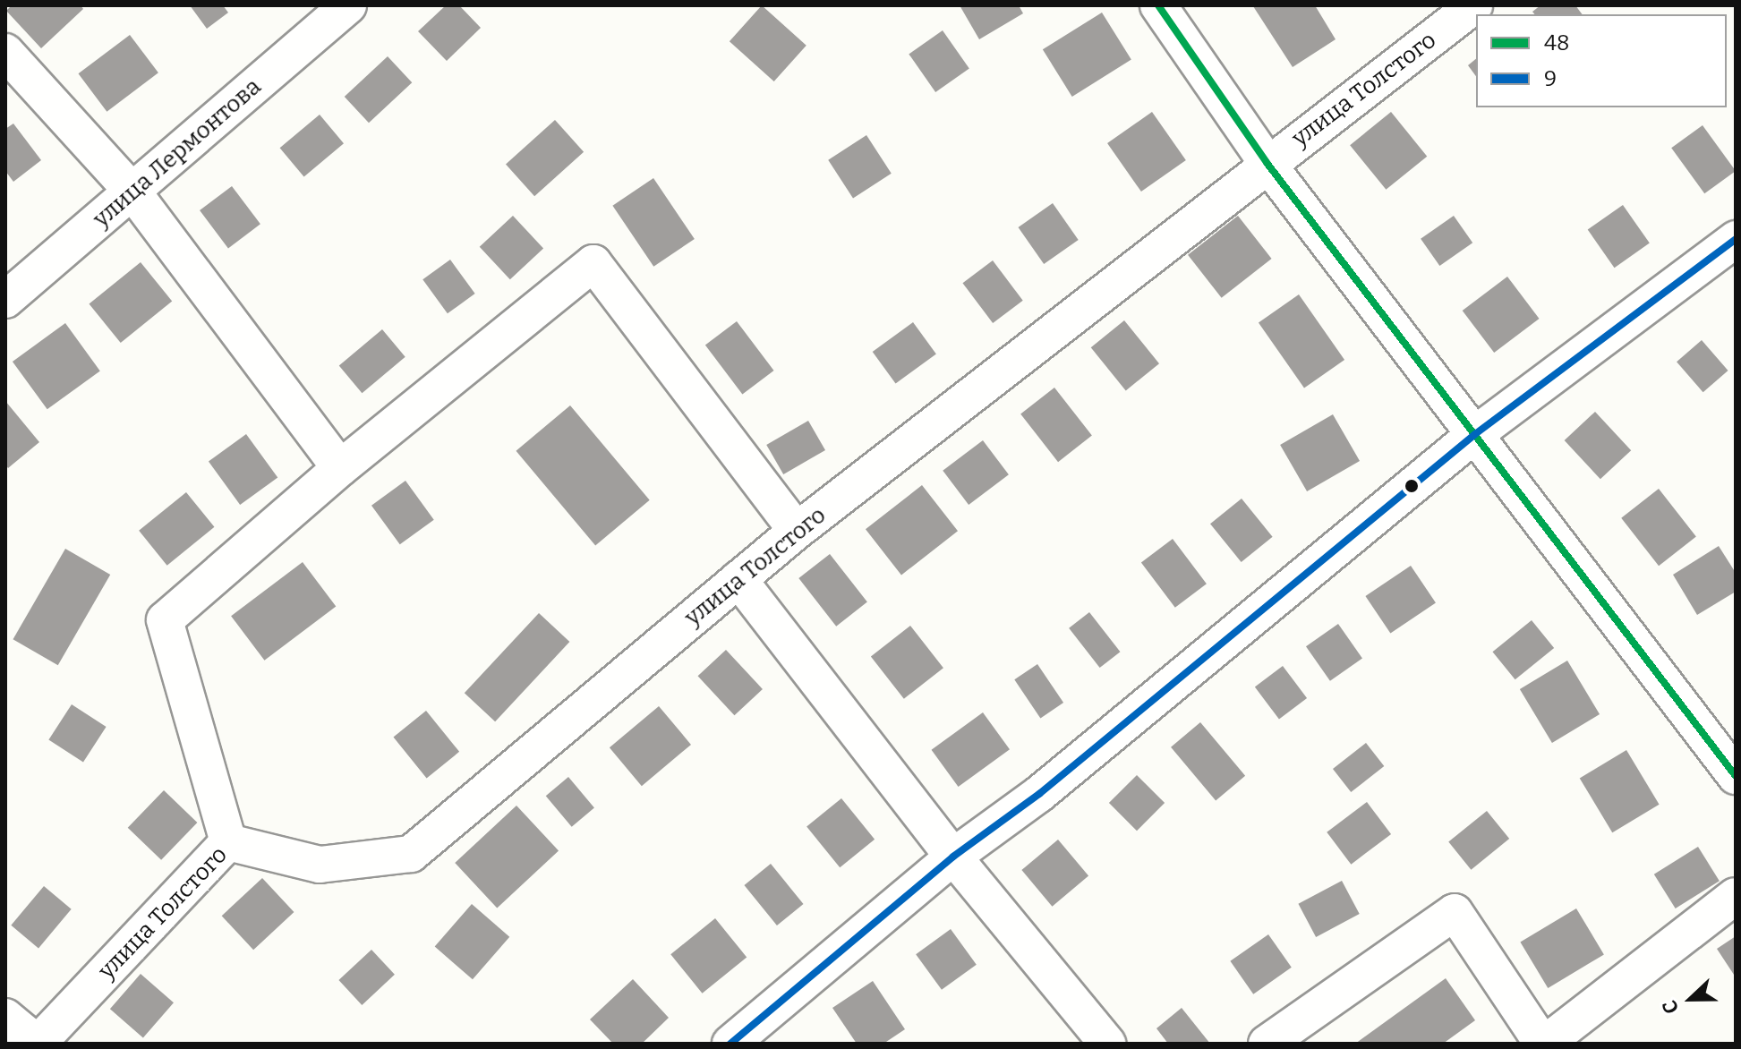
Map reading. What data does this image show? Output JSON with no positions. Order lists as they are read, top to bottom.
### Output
{
  "streets": {
    "street": ["улица Толстого", "улица Лермонтова"]
  },
  "lines": ["transit line 48", "transit line 9"],
  "legend": ["48", "9"],
  "north": "left"
}
